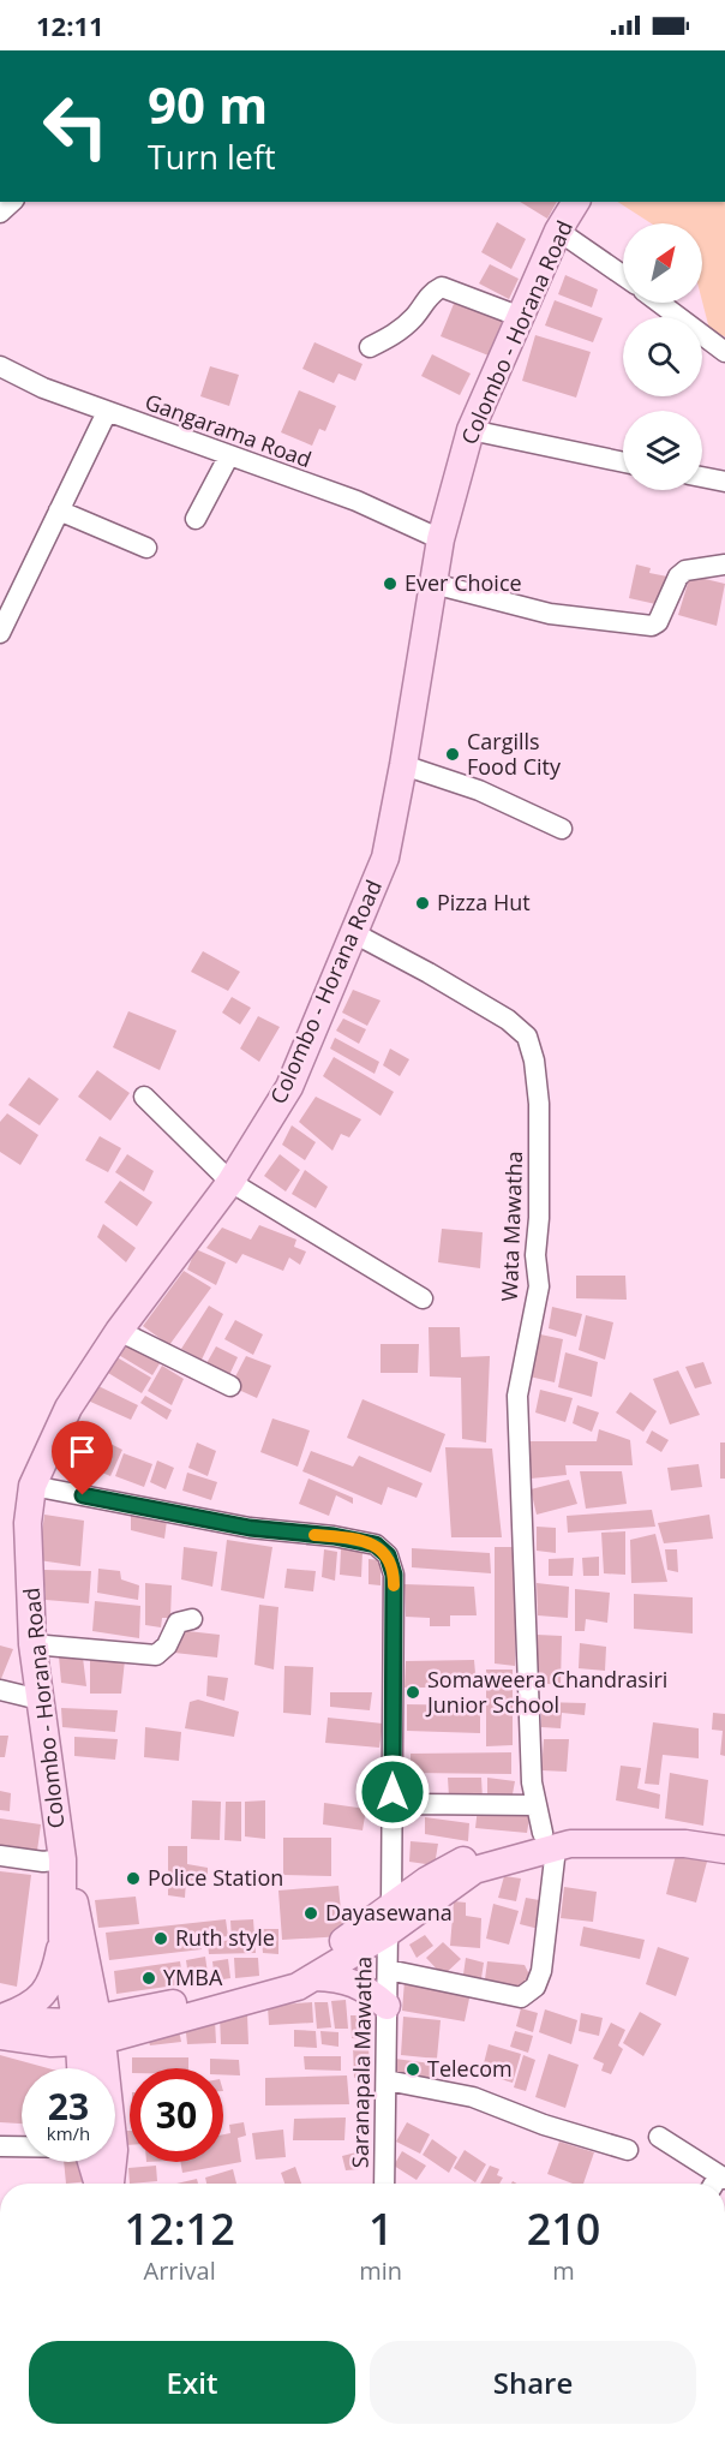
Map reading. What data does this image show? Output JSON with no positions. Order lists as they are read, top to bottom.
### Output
{
  "streets": {
    "main road": ["Colombo - Horana Road"],
    "street": ["Gangarama Road", "Wata Mawatha", "Saranapala Mawatha"]
  },
  "crossings": [
    ["Colombo - Horana Road", "Gangarama Road"],
    ["Colombo - Horana Road", "Wata Mawatha"],
    ["Colombo - Horana Road", "Saranapala Mawatha"],
    ["Wata Mawatha", "Saranapala Mawatha"]
  ],
  "places": [
    "Ever Choice",
    "Cargills Food City",
    "Pizza Hut",
    "Somaweera Chandrasiri Junior School",
    "Police Station",
    "Dayasewana",
    "Ruth style",
    "YMBA",
    "Telecom"
  ],
  "north": "top right",
  "page": {
    "status": "12:11",
    "turn": ["90 m", "Turn left"],
    "speed": "23 km/h",
    "limit": "30",
    "eta": [
      "12:12",
      "Arrival",
      "1",
      "min",
      "210",
      "m"
    ],
    "buttons": ["Exit", "Share"]
  }
}
